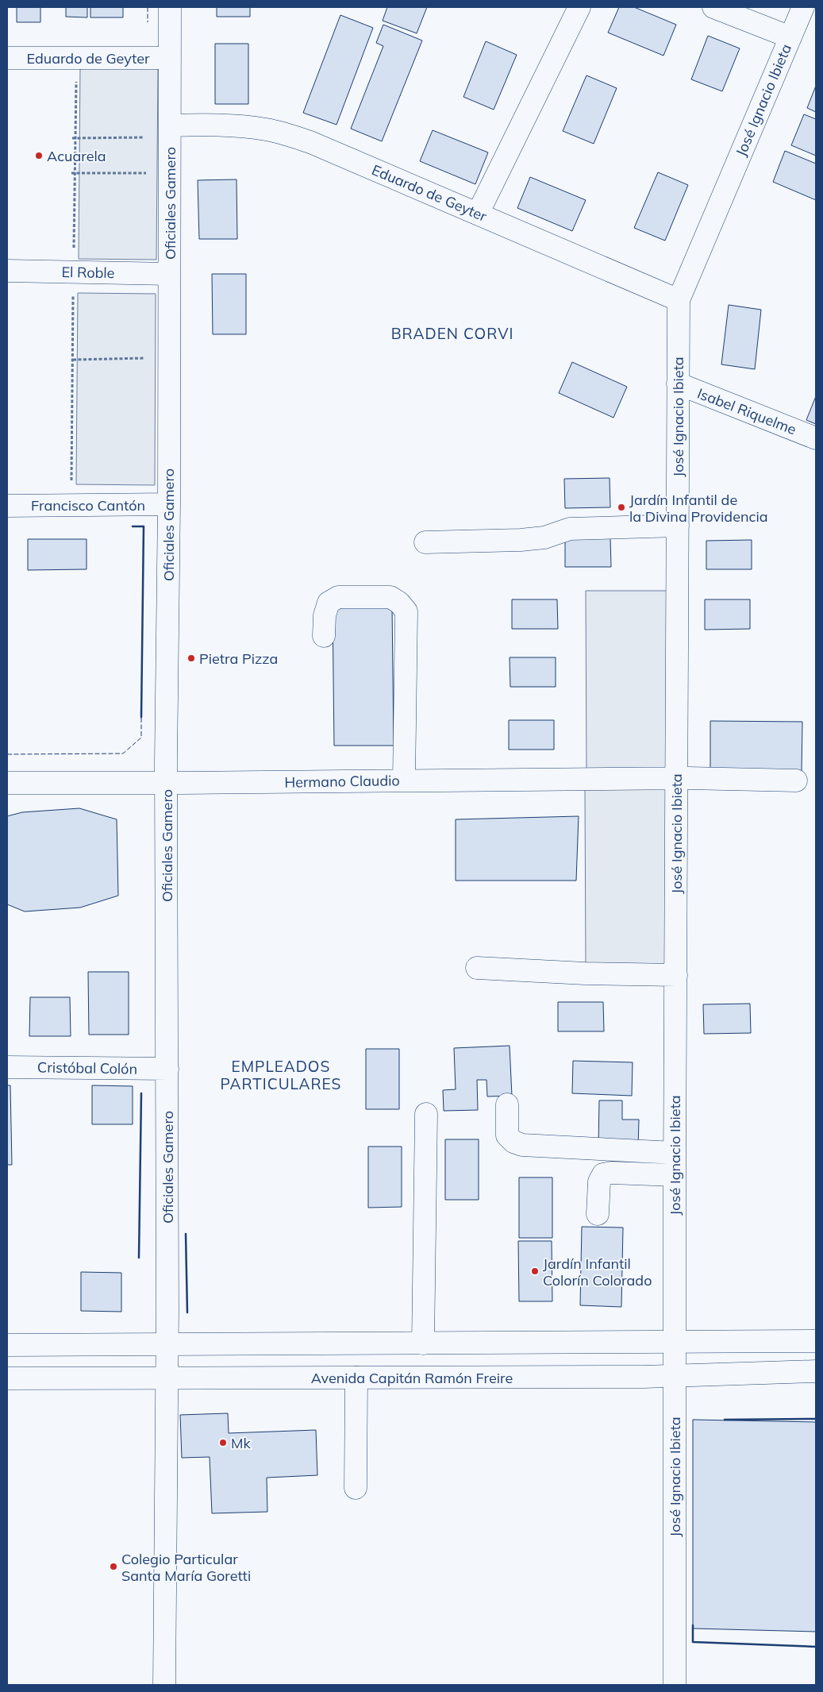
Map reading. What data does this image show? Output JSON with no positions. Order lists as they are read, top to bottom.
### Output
{
  "streets": {
    "street": [
      "Eduardo de Geyter",
      "José Ignacio Ibieta",
      "Oficiales Gamero",
      "El Roble",
      "Isabel Riquelme",
      "Francisco Cantón",
      "Hermano Claudio",
      "Cristóbal Colón",
      "Avenida Capitán Ramón Freire"
    ]
  },
  "crossings": [
    ["Eduardo de Geyter", "José Ignacio Ibieta"],
    ["Eduardo de Geyter", "Oficiales Gamero"],
    ["José Ignacio Ibieta", "Isabel Riquelme"],
    ["José Ignacio Ibieta", "Hermano Claudio"],
    ["José Ignacio Ibieta", "Avenida Capitán Ramón Freire"],
    ["Oficiales Gamero", "El Roble"],
    ["Oficiales Gamero", "Francisco Cantón"],
    ["Oficiales Gamero", "Hermano Claudio"],
    ["Oficiales Gamero", "Cristóbal Colón"],
    ["Oficiales Gamero", "Avenida Capitán Ramón Freire"]
  ],
  "districts": ["BRADEN CORVI", "EMPLEADOS PARTICULARES"],
  "places": [
    "Acuarela",
    "Jardín Infantil de la Divina Providencia",
    "Pietra Pizza",
    "Jardín Infantil Colorín Colorado",
    "Mk",
    "Colegio Particular Santa María Goretti"
  ]
}
